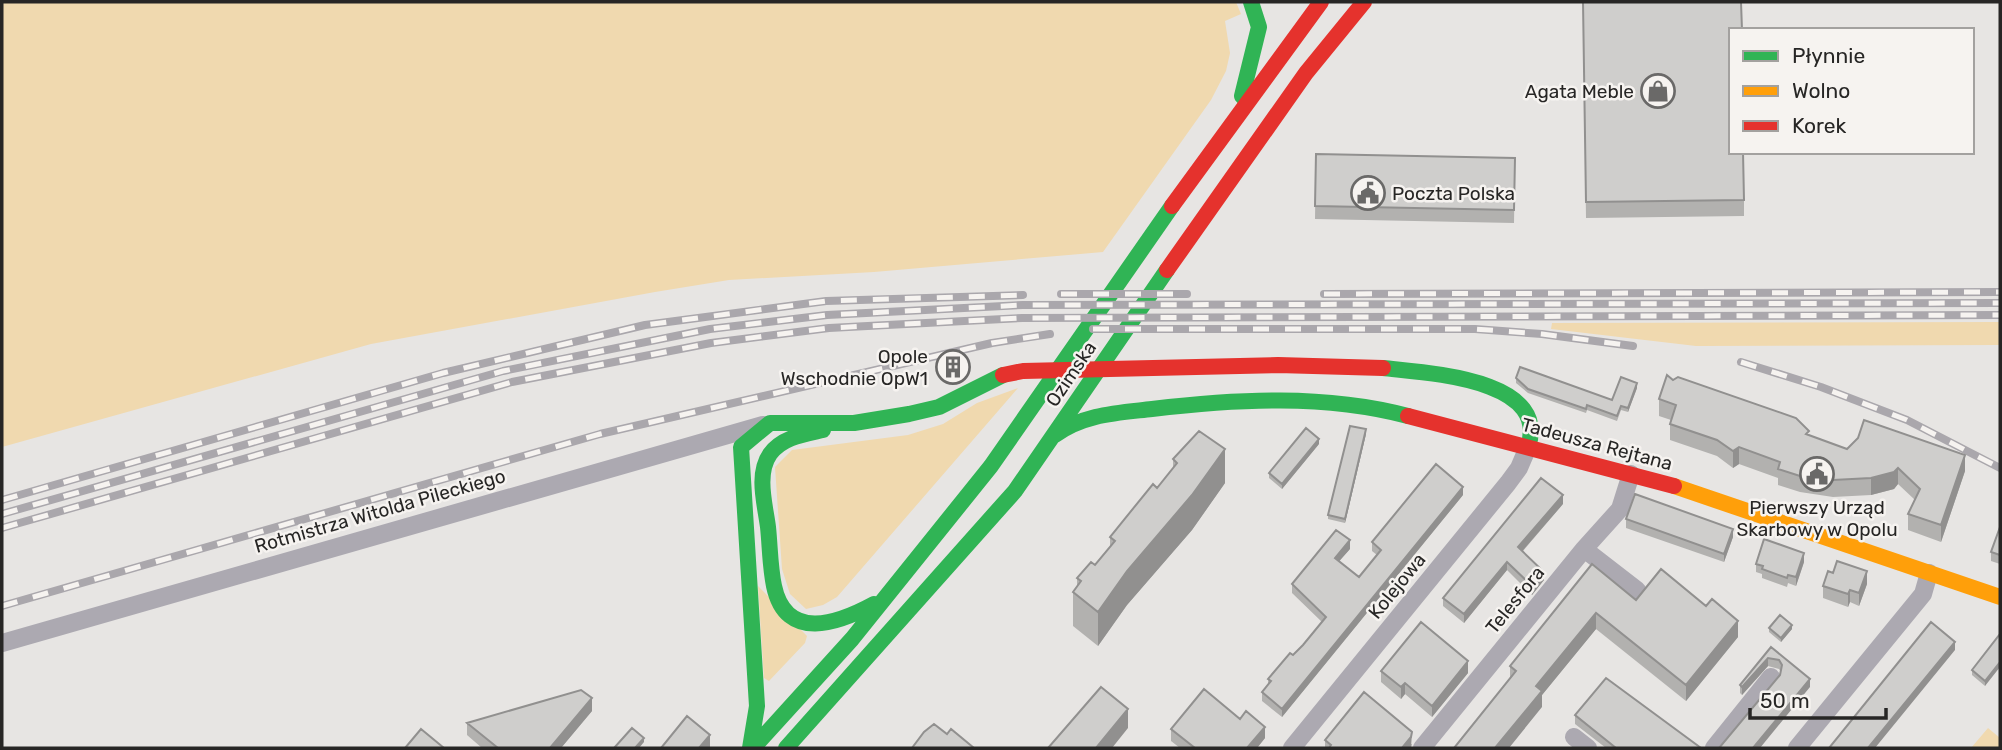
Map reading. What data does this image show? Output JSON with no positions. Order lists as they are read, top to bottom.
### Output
{
  "streets": {
    "street": [
      "Ozimska",
      "Tadeusza Rejtana",
      "Rotmistrza Witolda Pileckiego",
      "Kolejowa",
      "Telesfora"
    ]
  },
  "crossings": [
    ["Ozimska", "Tadeusza Rejtana"],
    ["Tadeusza Rejtana", "Kolejowa"],
    ["Tadeusza Rejtana", "Telesfora"]
  ],
  "places": {
    "shop": ["Agata Meble"],
    "public building": ["Poczta Polska", "Pierwszy Urząd Skarbowy w Opolu"],
    "building": ["Opole Wschodnie OpW1"]
  },
  "legend": ["Płynnie", "Wolno", "Korek"],
  "scale_bar": "50 m"
}
